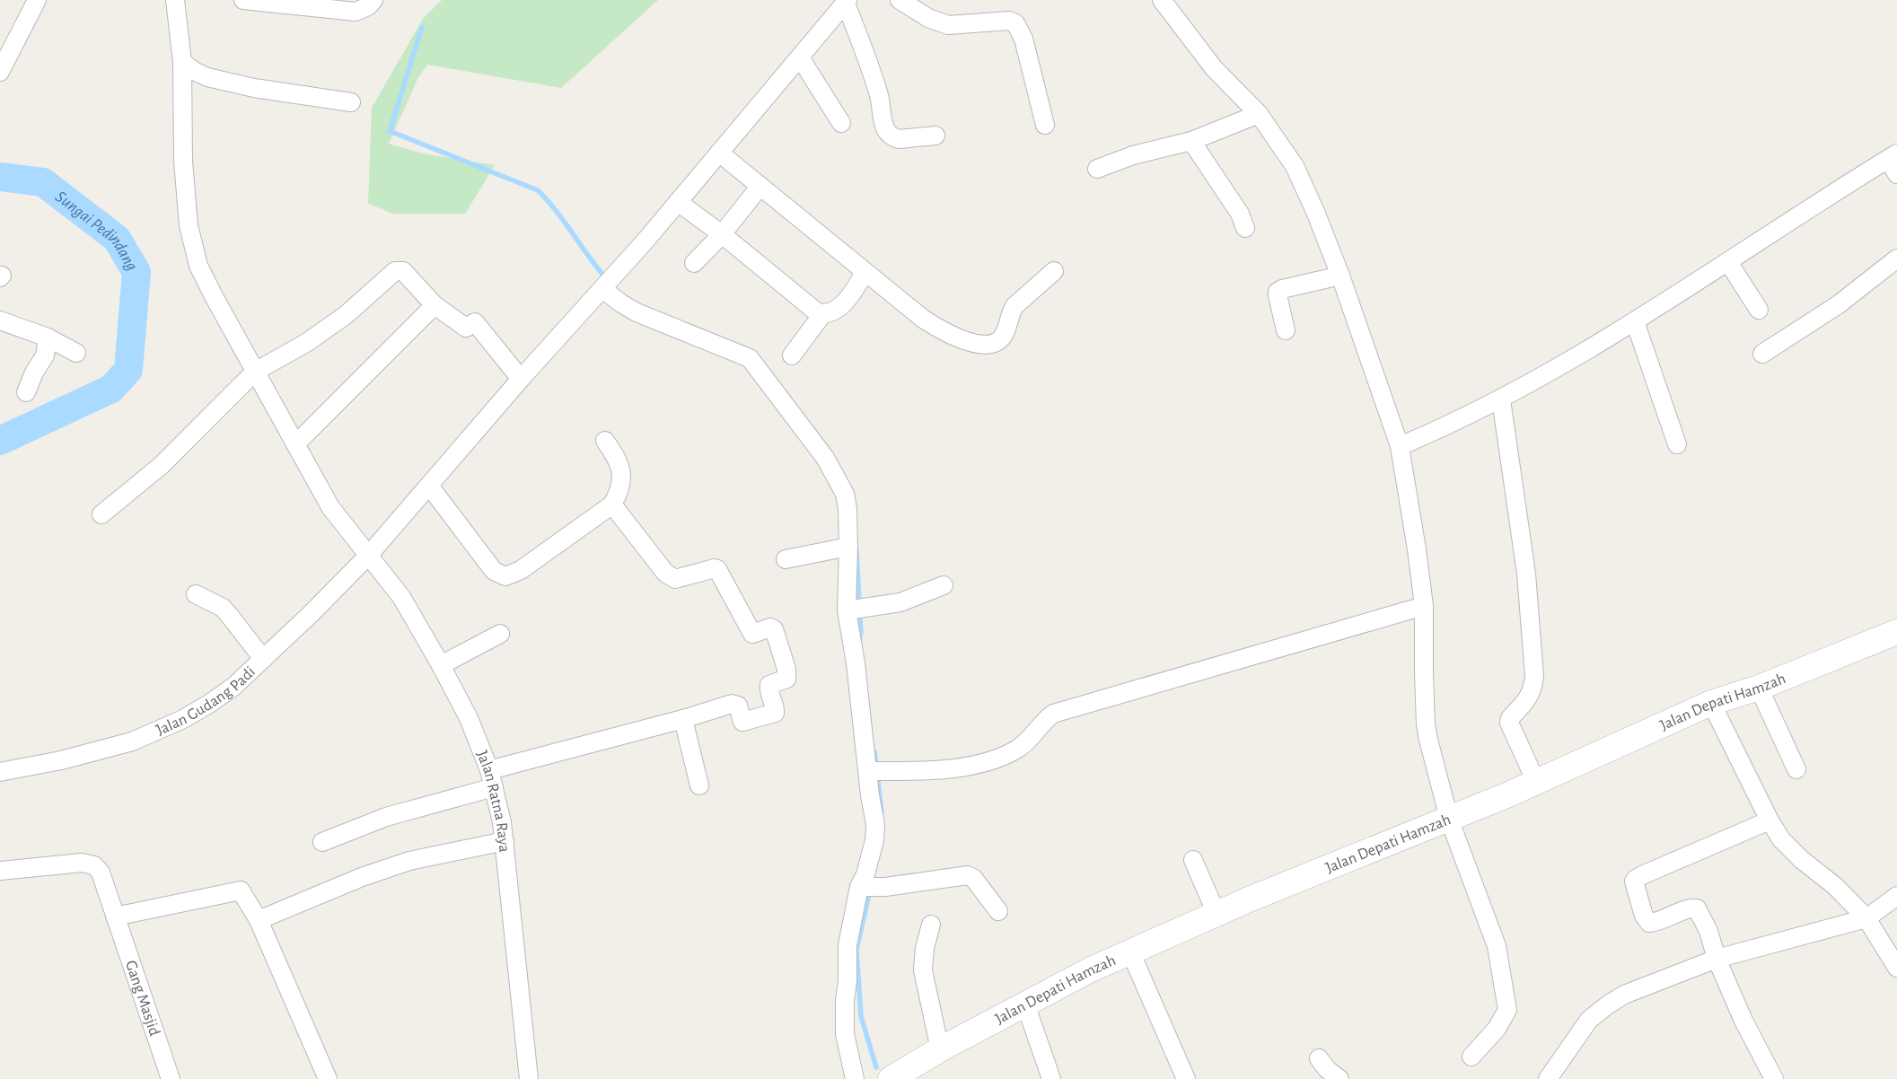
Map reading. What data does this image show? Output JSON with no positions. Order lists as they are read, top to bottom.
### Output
{
  "streets": {
    "main road": ["Jalan Depati Hamzah"],
    "street": ["Jalan Gudang Padi", "Jalan Ratna Raya", "Gang Masjid"]
  },
  "crossings": [
    ["Jalan Gudang Padi", "Jalan Ratna Raya"]
  ],
  "water": ["Sungai Pedindang"]
}
